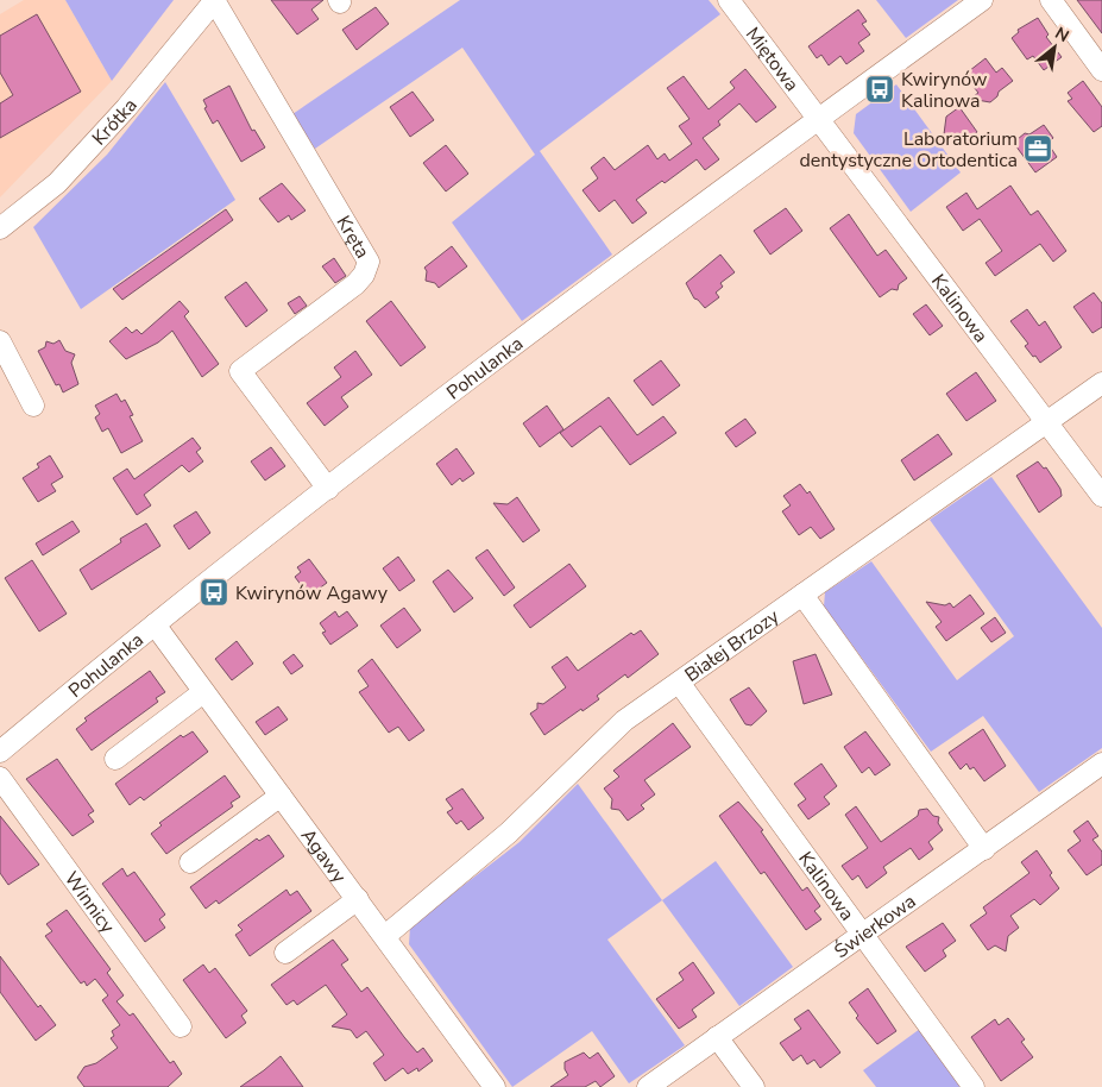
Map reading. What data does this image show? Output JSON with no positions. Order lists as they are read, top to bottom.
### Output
{
  "streets": {
    "street": [
      "Miętowa",
      "Krótka",
      "Kręta",
      "Kalinowa",
      "Pohulanka",
      "Białej Brzozy",
      "Agawy",
      "Winnicy",
      "Świerkowa"
    ]
  },
  "crossings": [
    ["Miętowa", "Kalinowa"],
    ["Miętowa", "Pohulanka"],
    ["Krótka", "Kręta"],
    ["Kręta", "Pohulanka"],
    ["Kalinowa", "Pohulanka"],
    ["Kalinowa", "Białej Brzozy"],
    ["Kalinowa", "Świerkowa"],
    ["Pohulanka", "Agawy"],
    ["Białej Brzozy", "Agawy"]
  ],
  "places": {
    "bus stop": ["Kwirynów Kalinowa", "Kwirynów Agawy"],
    "office": ["Laboratorium dentystyczne Ortodentica"]
  },
  "north": "top right"
}
